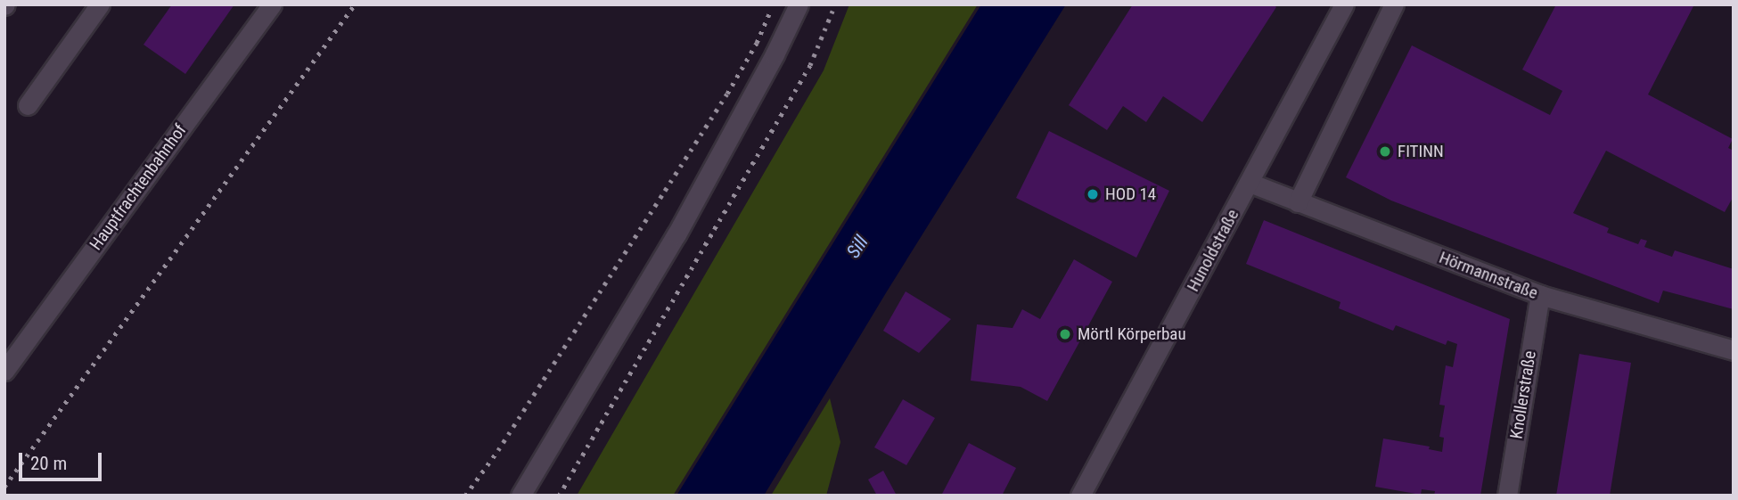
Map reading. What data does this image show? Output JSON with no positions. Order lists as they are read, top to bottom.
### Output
{
  "streets": {
    "street": [
      "Hauptfrachtenbahnhof",
      "Hunoldstraße",
      "Hörmannstraße",
      "Knollerstraße"
    ]
  },
  "crossings": [
    ["Hunoldstraße", "Hörmannstraße"],
    ["Hörmannstraße", "Knollerstraße"]
  ],
  "water": ["Sill"],
  "places": ["FITINN", "HOD 14", "Mörtl Körperbau"],
  "scale_bar": "20 m"
}
